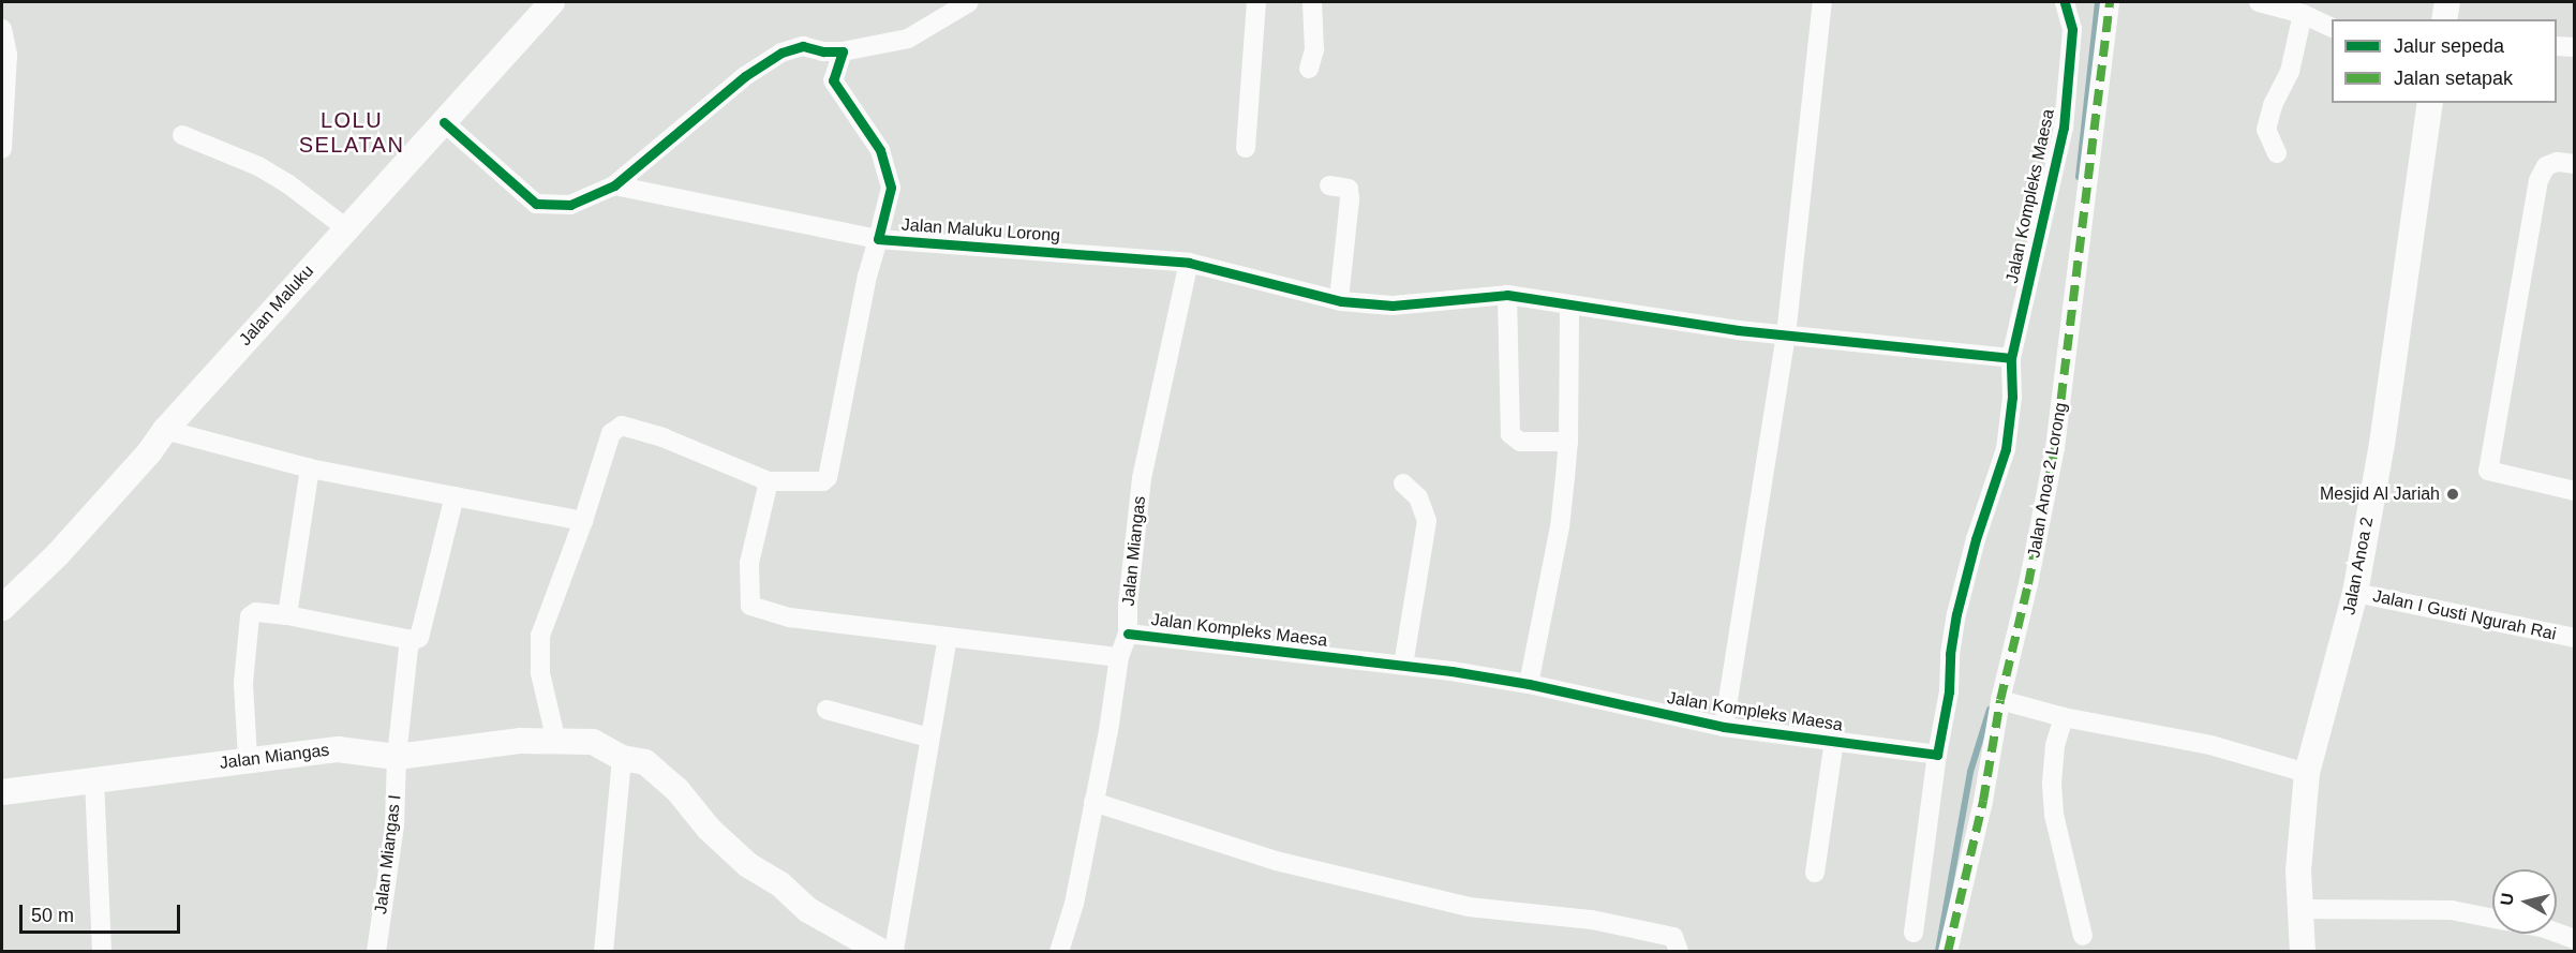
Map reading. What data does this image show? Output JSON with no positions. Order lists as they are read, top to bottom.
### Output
{
  "streets": {
    "street": [
      "Jalan Kompleks Maesa",
      "Jalan Maluku Lorong",
      "Jalan Maluku",
      "Jalan Anoa 2 Lorong",
      "Jalan Miangas",
      "Jalan Anoa 2",
      "Jalan I Gusti Ngurah Rai",
      "Jalan Miangas I"
    ]
  },
  "crossings": [
    ["Jalan Kompleks Maesa", "Jalan Miangas"],
    ["Jalan Maluku Lorong", "Jalan Miangas"],
    ["Jalan Miangas", "Jalan Miangas I"],
    ["Jalan Anoa 2", "Jalan I Gusti Ngurah Rai"]
  ],
  "districts": ["LOLU SELATAN"],
  "places": ["Mesjid Al Jariah"],
  "legend": ["Jalur sepeda", "Jalan setapak"],
  "scale_bar": "50 m",
  "north": "left"
}
